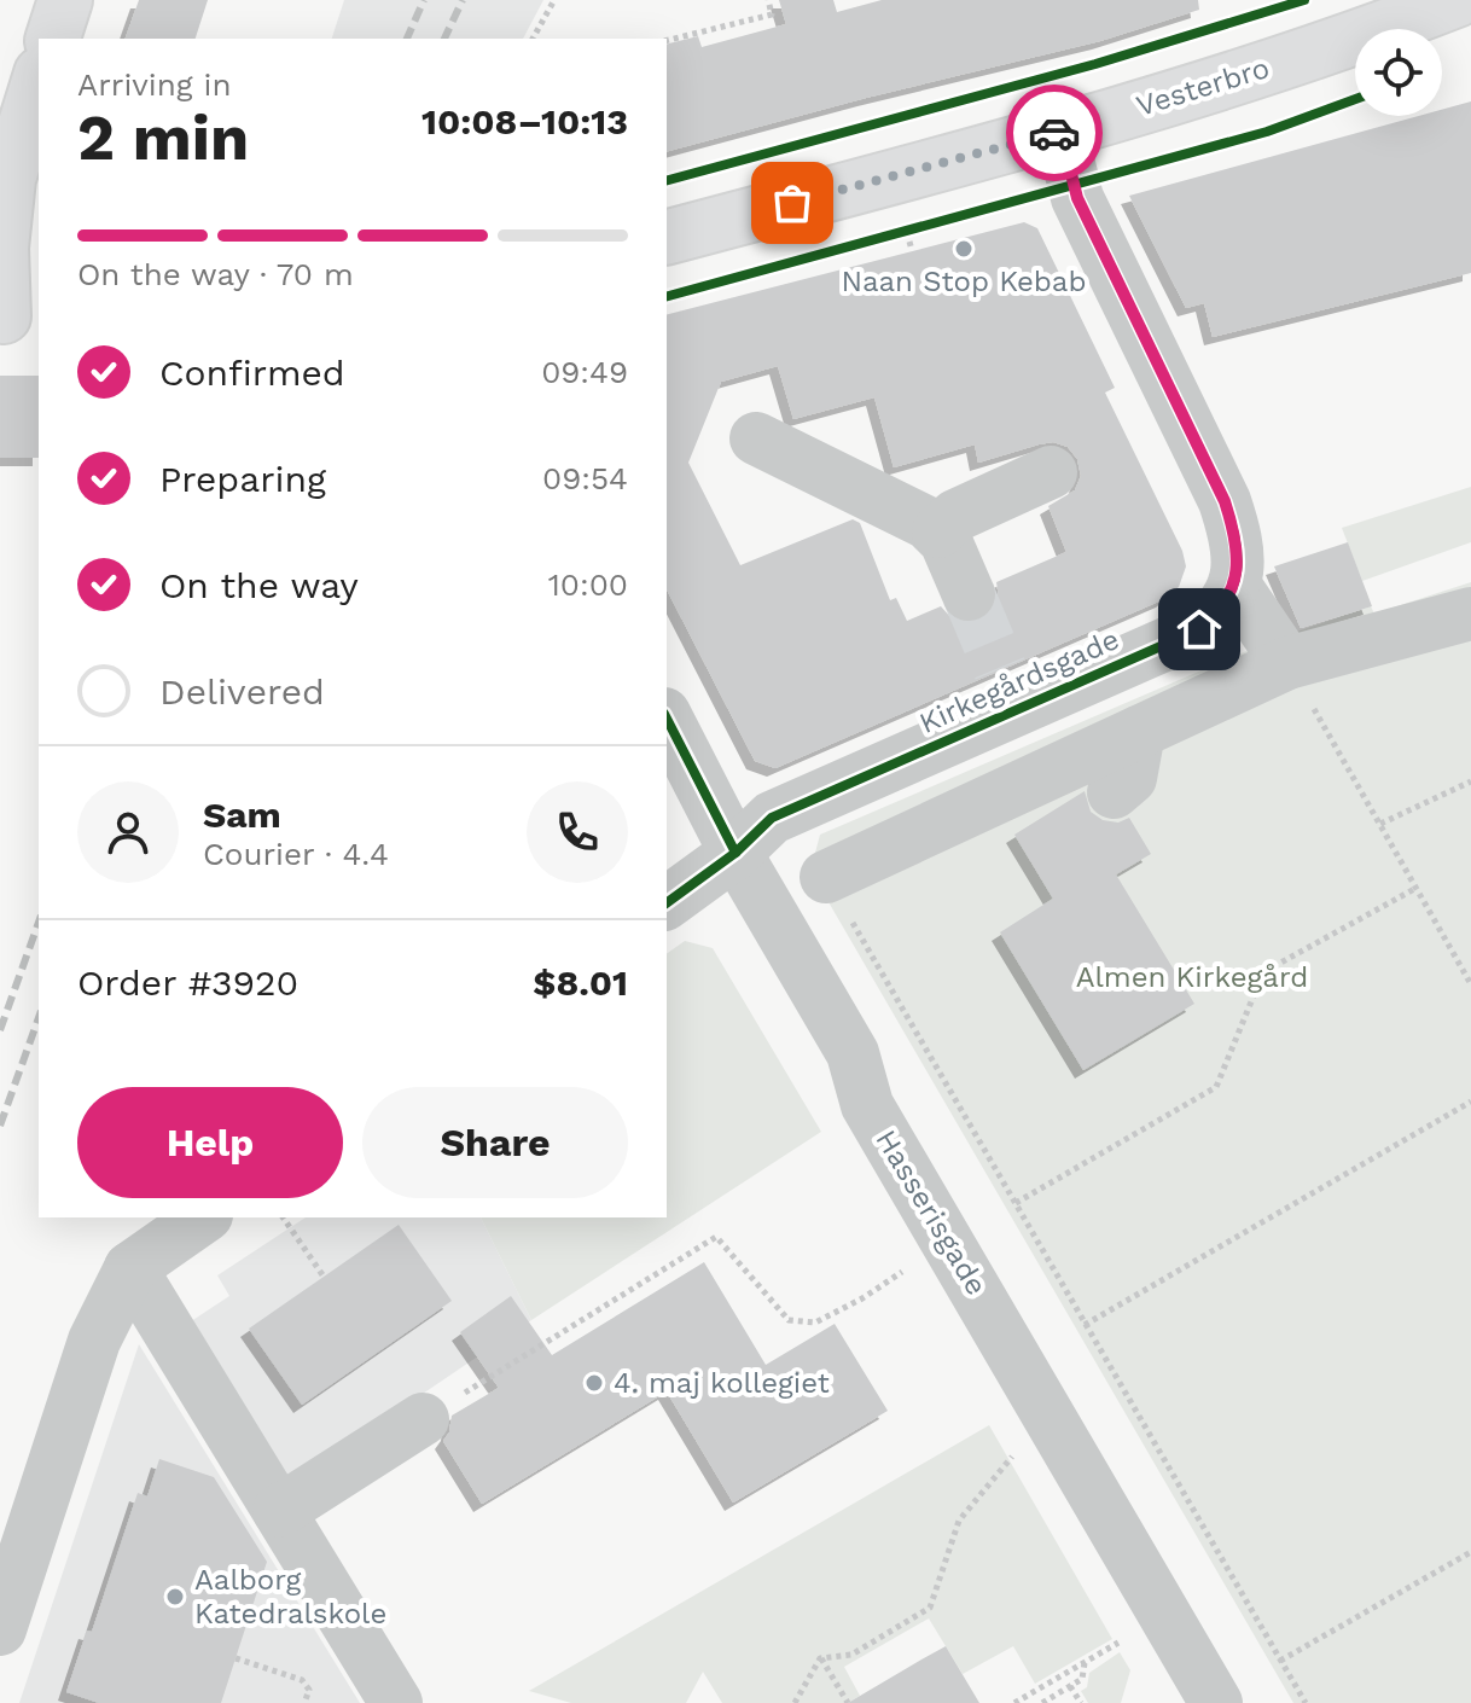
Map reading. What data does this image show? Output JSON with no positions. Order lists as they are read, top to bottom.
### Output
{
  "streets": {
    "main road": ["Vesterbro"],
    "street": ["Kirkegårdsgade", "Hasserisgade"]
  },
  "crossings": [
    ["Kirkegårdsgade", "Hasserisgade"]
  ],
  "parks": ["Almen Kirkegård"],
  "places": ["Naan Stop Kebab", "4. maj kollegiet", "Aalborg Katedralskole"],
  "page": {
    "heading": ["2 min", "Arriving in", "10:08–10:13"],
    "panel": [
      "Sam",
      "Courier · 4.4",
      "Order #3920",
      "$8.01"
    ],
    "bar": "On the way · 70 m",
    "list": [
      ["Confirmed", "09:49"],
      ["Preparing", "09:54"],
      ["On the way", "10:00"],
      "Delivered"
    ],
    "buttons": ["Help", "Share"]
  }
}
